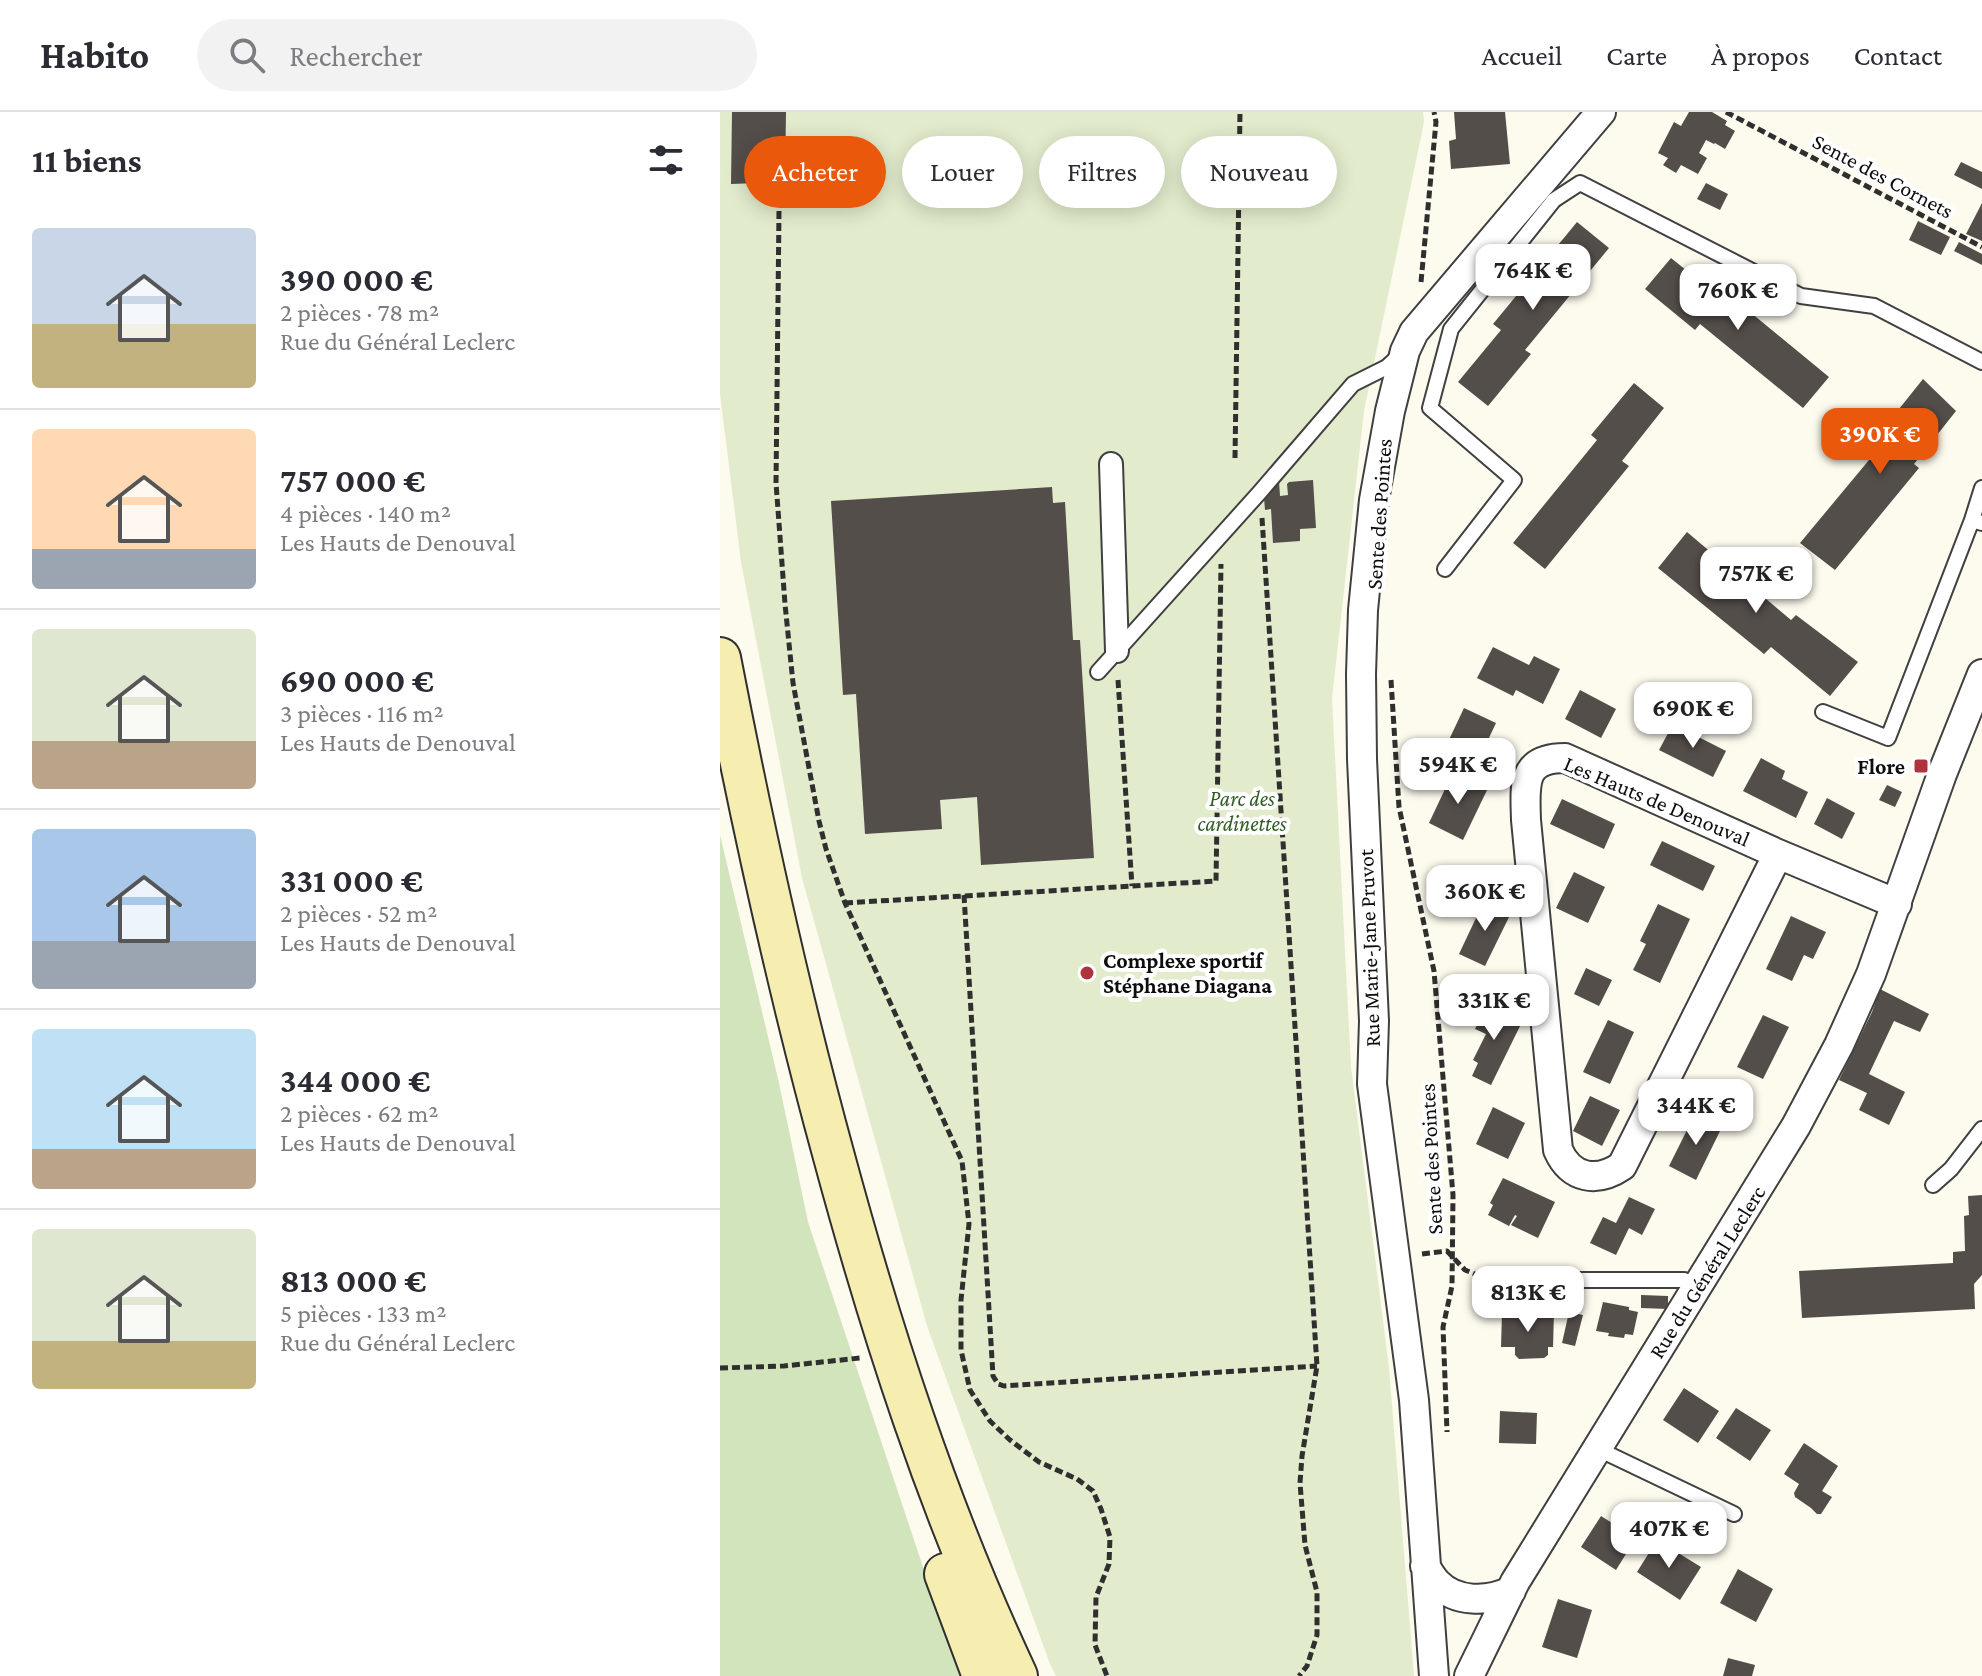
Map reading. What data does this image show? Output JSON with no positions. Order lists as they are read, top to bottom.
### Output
{
  "streets": {
    "street": ["Les Hauts de Denouval", "Rue Marie-Jane Pruvot", "Rue du Général Leclerc"],
    "path": ["Sente des Cornets", "Sente des Pointes"]
  },
  "crossings": [
    ["Les Hauts de Denouval", "Rue du Général Leclerc"]
  ],
  "parks": ["Parc des cardinettes"],
  "places": {
    "transit": ["Flore"],
    "other": ["Complexe sportif Stéphane Diagana"]
  },
  "page": {
    "header": "Habito",
    "search": "Rechercher",
    "nav": [
      "Accueil",
      "Carte",
      "À propos",
      "Contact"
    ],
    "heading": "11 biens",
    "chip": [
      "Acheter",
      "Louer",
      "Filtres",
      "Nouveau"
    ],
    "list": [
      {
        "name": "390 000 €",
        "note": "2 pièces · 78 m² · Rue du Général Leclerc"
      },
      {
        "name": "757 000 €",
        "note": "4 pièces · 140 m² · Les Hauts de Denouval"
      },
      {
        "name": "690 000 €",
        "note": "3 pièces · 116 m² · Les Hauts de Denouval"
      },
      {
        "name": "331 000 €",
        "note": "2 pièces · 52 m² · Les Hauts de Denouval"
      },
      {
        "name": "344 000 €",
        "note": "2 pièces · 62 m² · Les Hauts de Denouval"
      },
      {
        "name": "813 000 €",
        "note": "5 pièces · 133 m² · Rue du Général Leclerc"
      }
    ],
    "price": [
      "764K €",
      "760K €",
      "390K €",
      "757K €",
      "690K €",
      "594K €",
      "360K €",
      "331K €",
      "344K €",
      "813K €",
      "407K €"
    ]
  }
}
